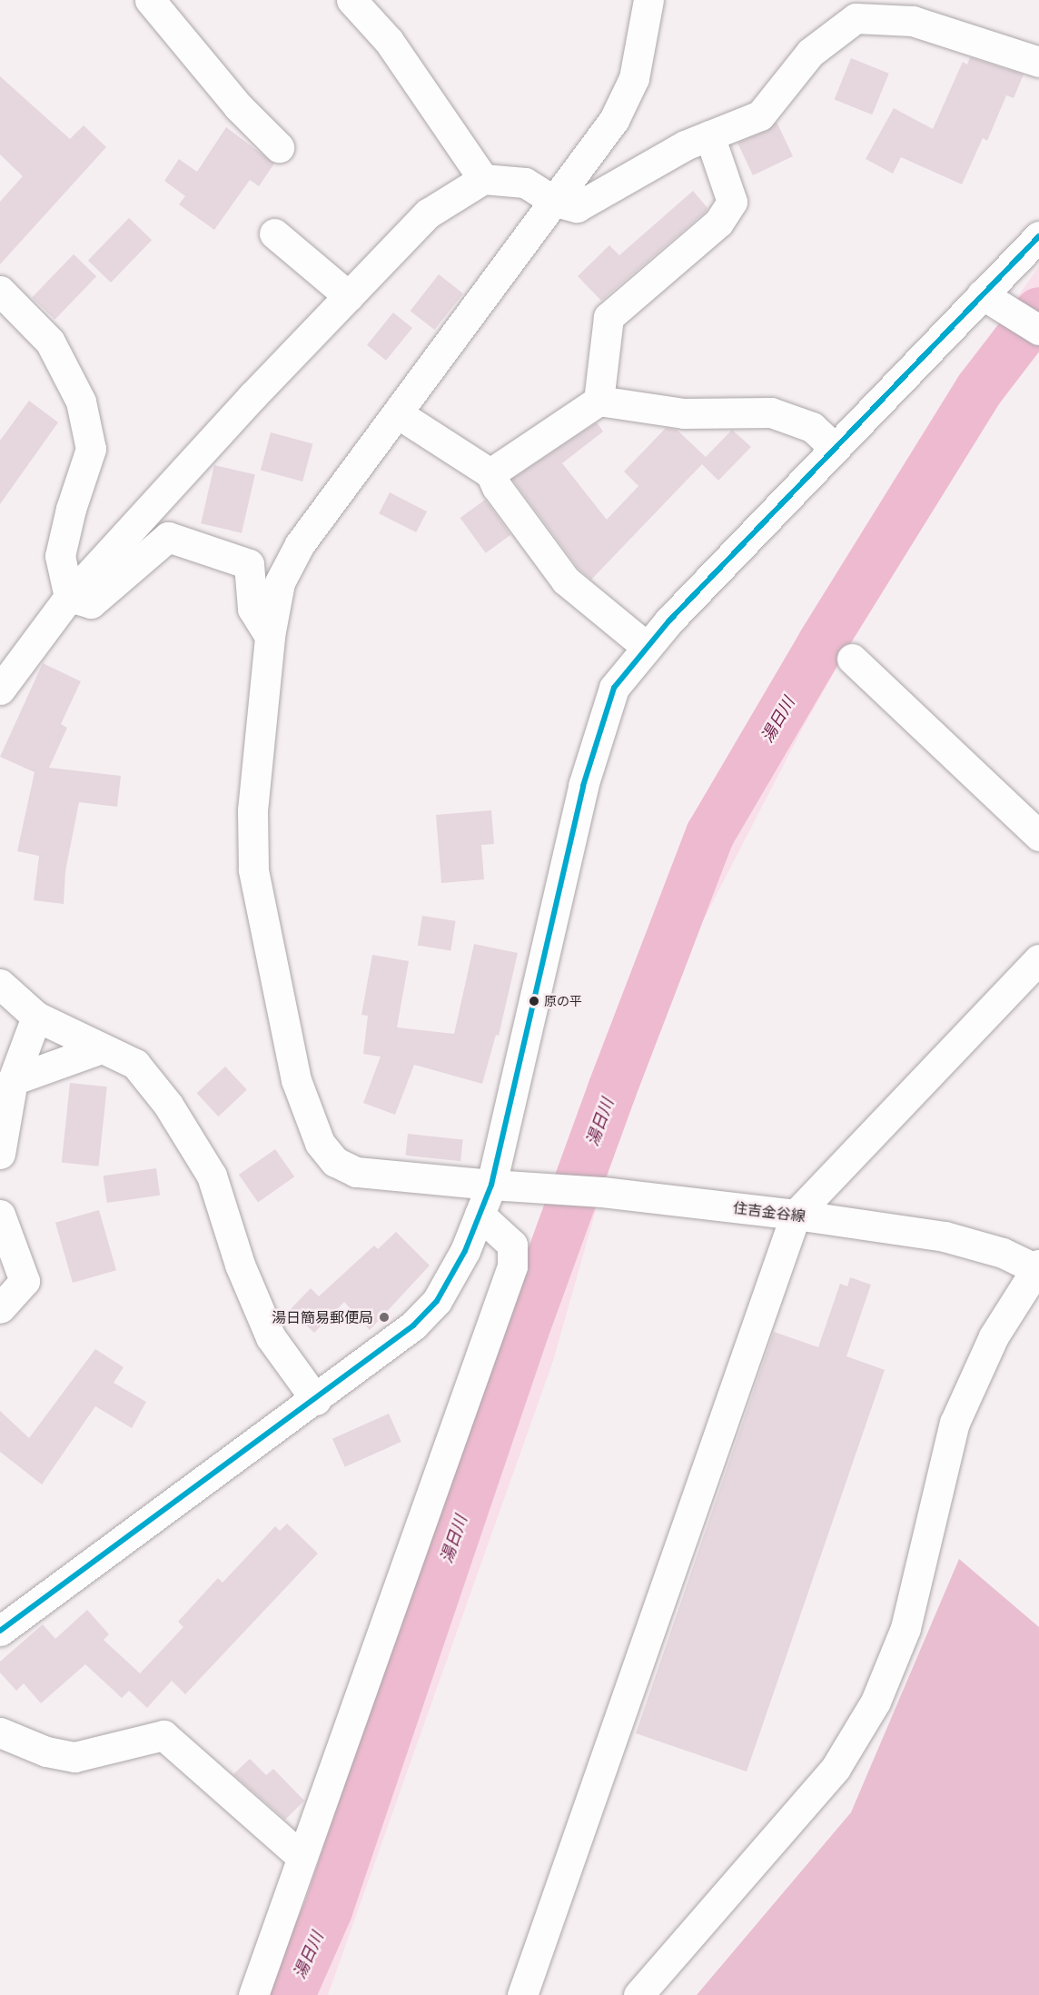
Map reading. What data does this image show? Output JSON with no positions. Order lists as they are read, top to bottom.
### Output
{
  "streets": {
    "street": ["住吉金谷線"]
  },
  "water": ["湯日川"],
  "places": ["原の平", "湯日簡易郵便局"]
}
